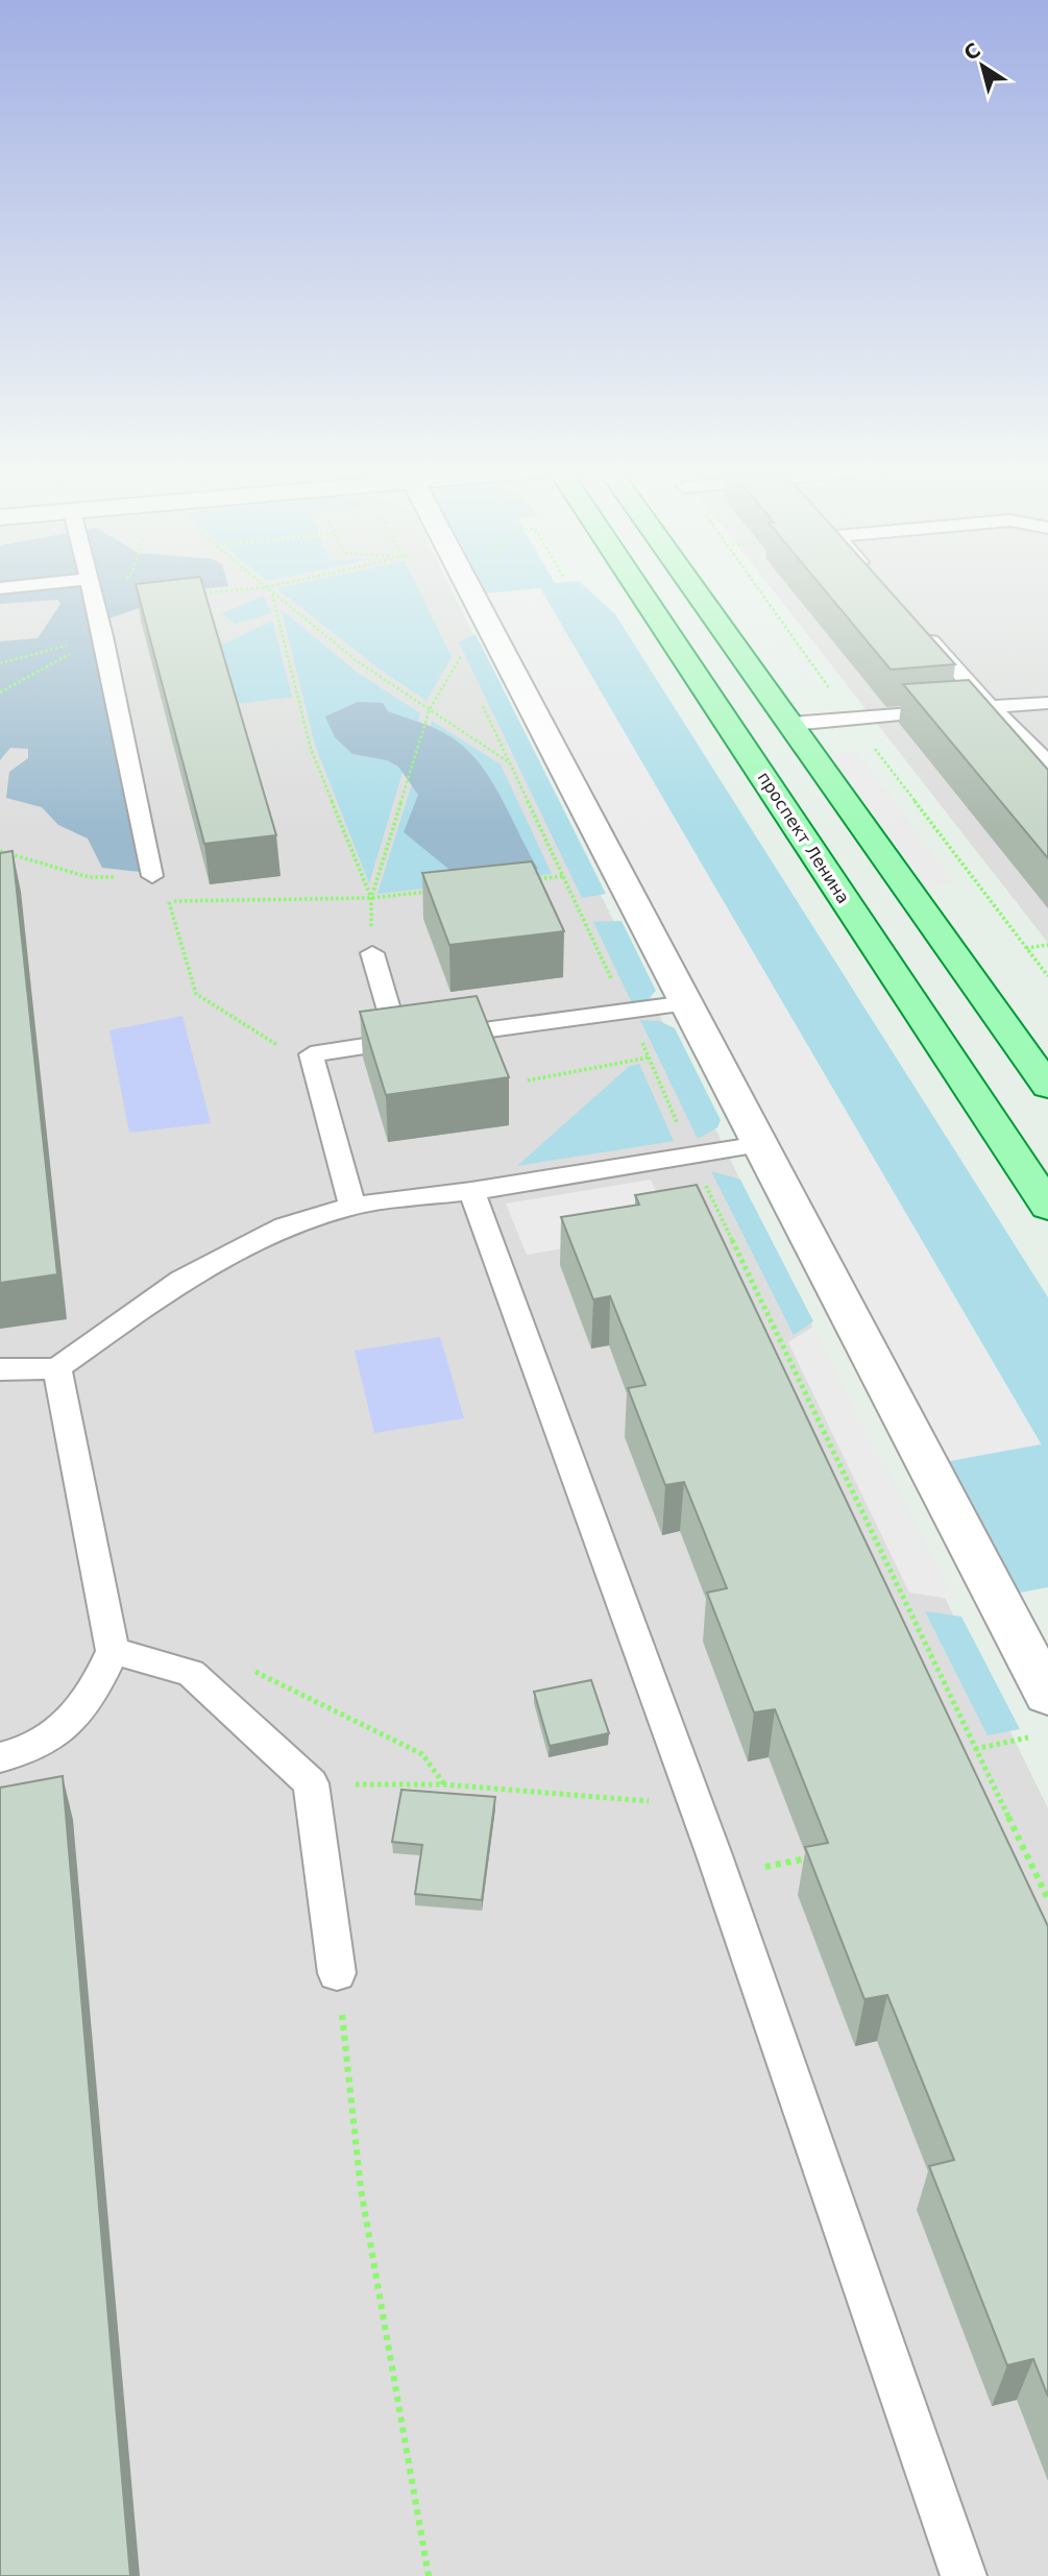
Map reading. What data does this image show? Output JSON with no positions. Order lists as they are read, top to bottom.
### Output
{
  "streets": {
    "main road": ["проспект Ленина"]
  },
  "north": "top left"
}
